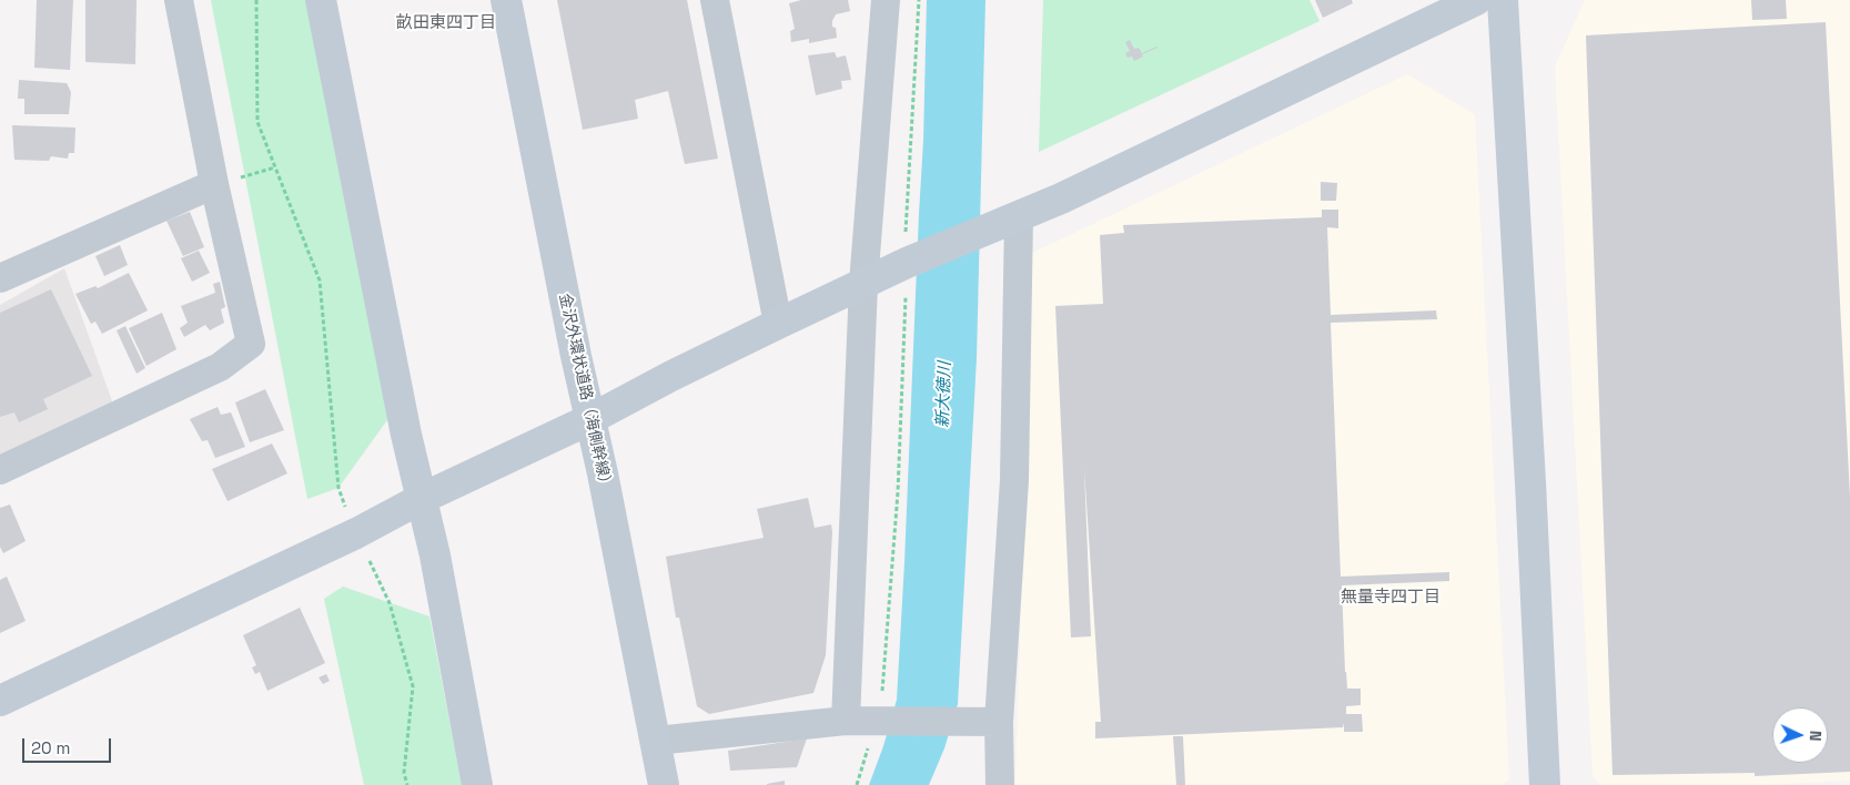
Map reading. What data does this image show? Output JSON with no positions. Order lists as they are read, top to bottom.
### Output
{
  "streets": {
    "street": ["金沢外環状道路（海側幹線）"]
  },
  "districts": ["畝田東四丁目", "無量寺四丁目"],
  "water": ["新大徳川"],
  "scale_bar": "20 m",
  "north": "right"
}
